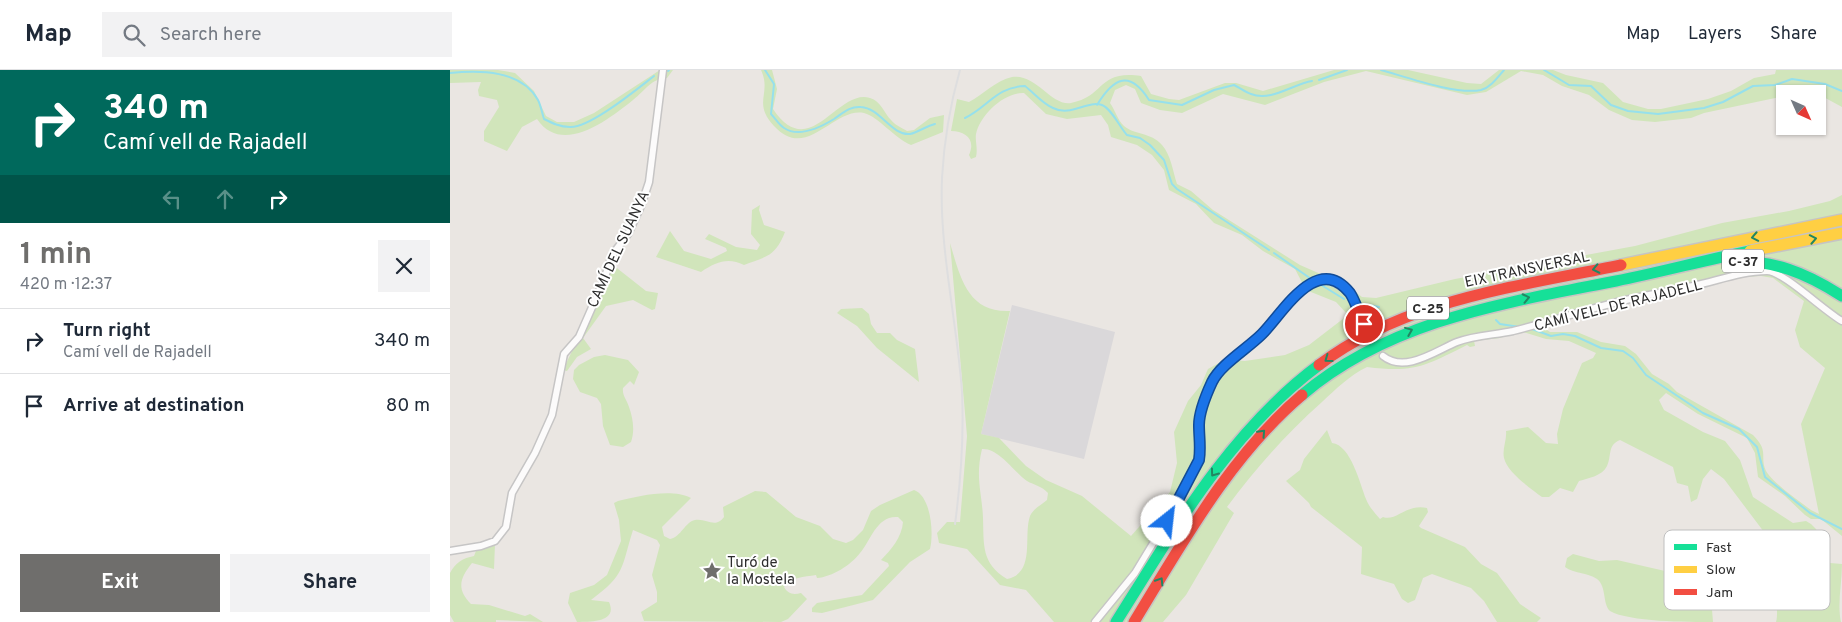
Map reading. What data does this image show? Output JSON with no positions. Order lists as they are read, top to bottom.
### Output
{
  "streets": {
    "highway": ["C-37", "EIX TRANSVERSAL", "C-25"],
    "street": ["CAMÍ DEL SUANYA", "CAMÍ VELL DE RAJADELL"]
  },
  "crossings": [
    ["C-37", "EIX TRANSVERSAL"]
  ],
  "places": {
    "place": ["Turó de la Mostela"]
  },
  "legend": ["Fast", "Slow", "Jam"],
  "north": "bottom right",
  "page": {
    "header": "Map",
    "search": "Search here",
    "nav": ["Map", "Layers", "Share"],
    "turn": ["340 m", "Camí vell de Rajadell"],
    "heading": ["1 min", "420 m · 12:37"],
    "list": [
      {
        "name": "Turn right",
        "note": "Camí vell de Rajadell",
        "value": "340 m"
      },
      {
        "name": "Arrive at destination",
        "value": "80 m"
      }
    ],
    "buttons": ["Exit", "Share"]
  }
}
